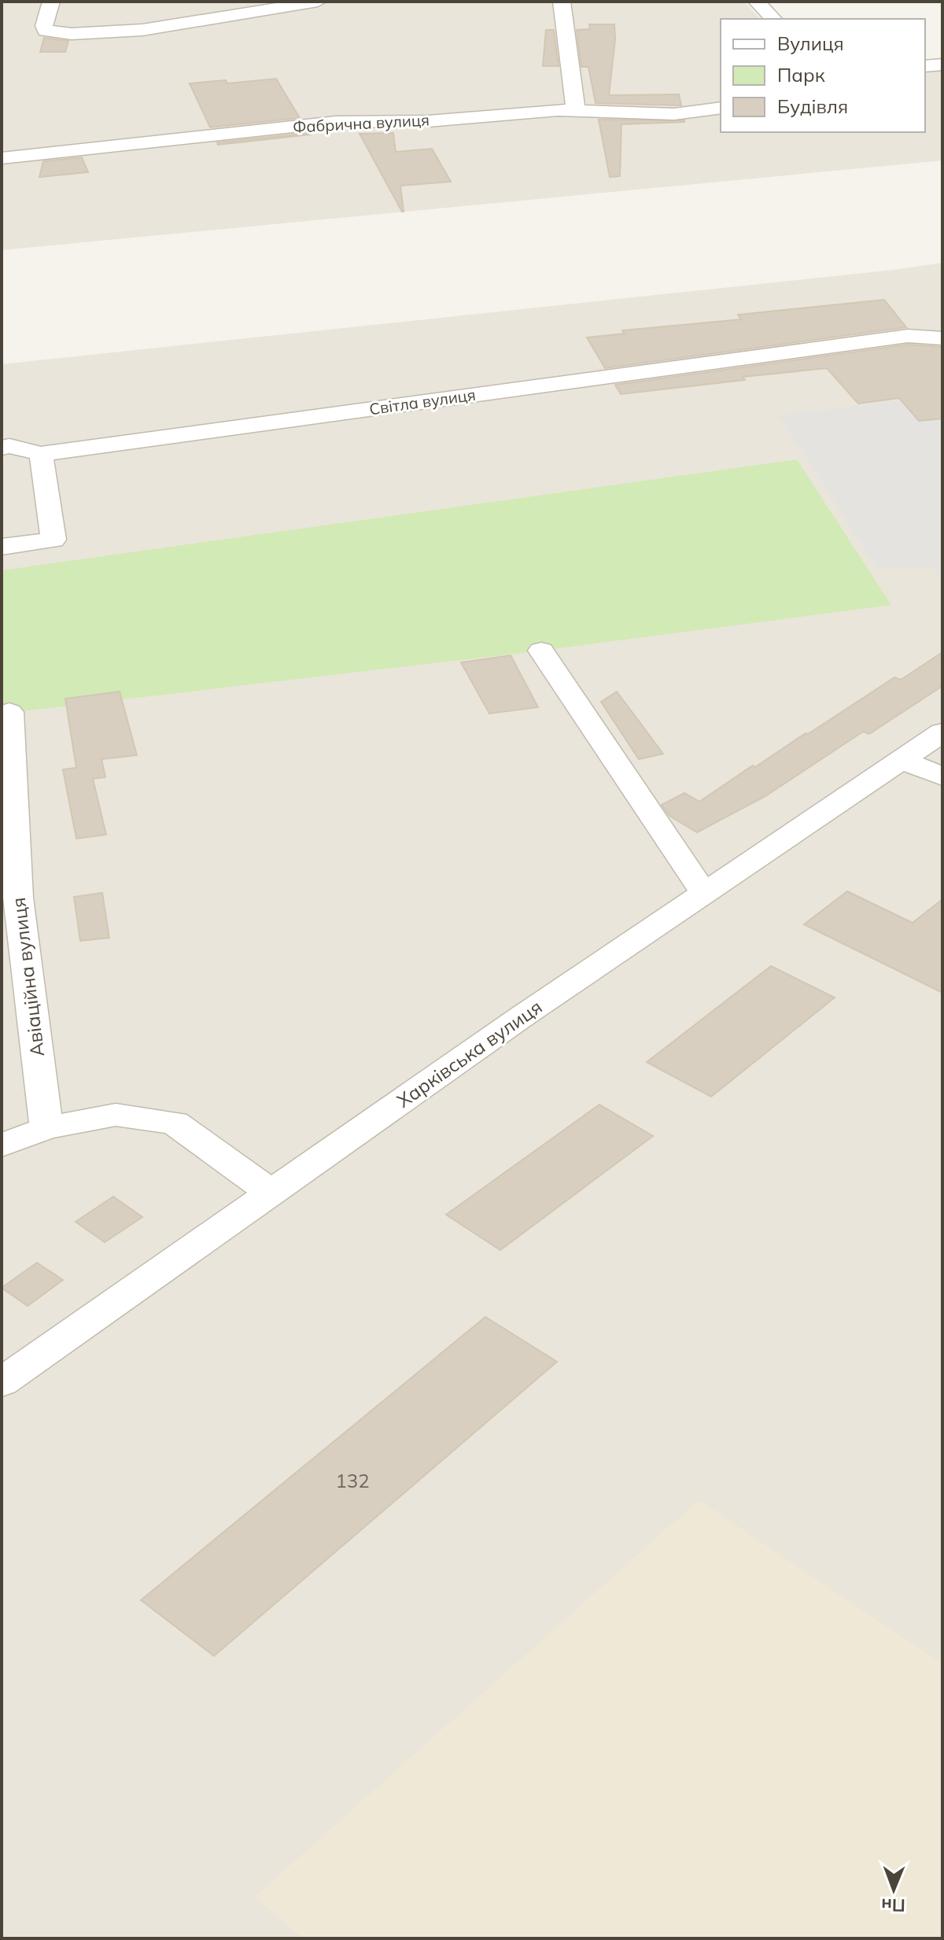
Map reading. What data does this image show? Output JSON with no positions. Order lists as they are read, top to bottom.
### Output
{
  "streets": {
    "street": [
      "Фабрична вулиця",
      "Світла вулиця",
      "Авіаційна вулиця",
      "Харківська вулиця"
    ]
  },
  "house_numbers": ["132"],
  "legend": ["Вулиця", "Парк", "Будівля"],
  "north": "bottom"
}
